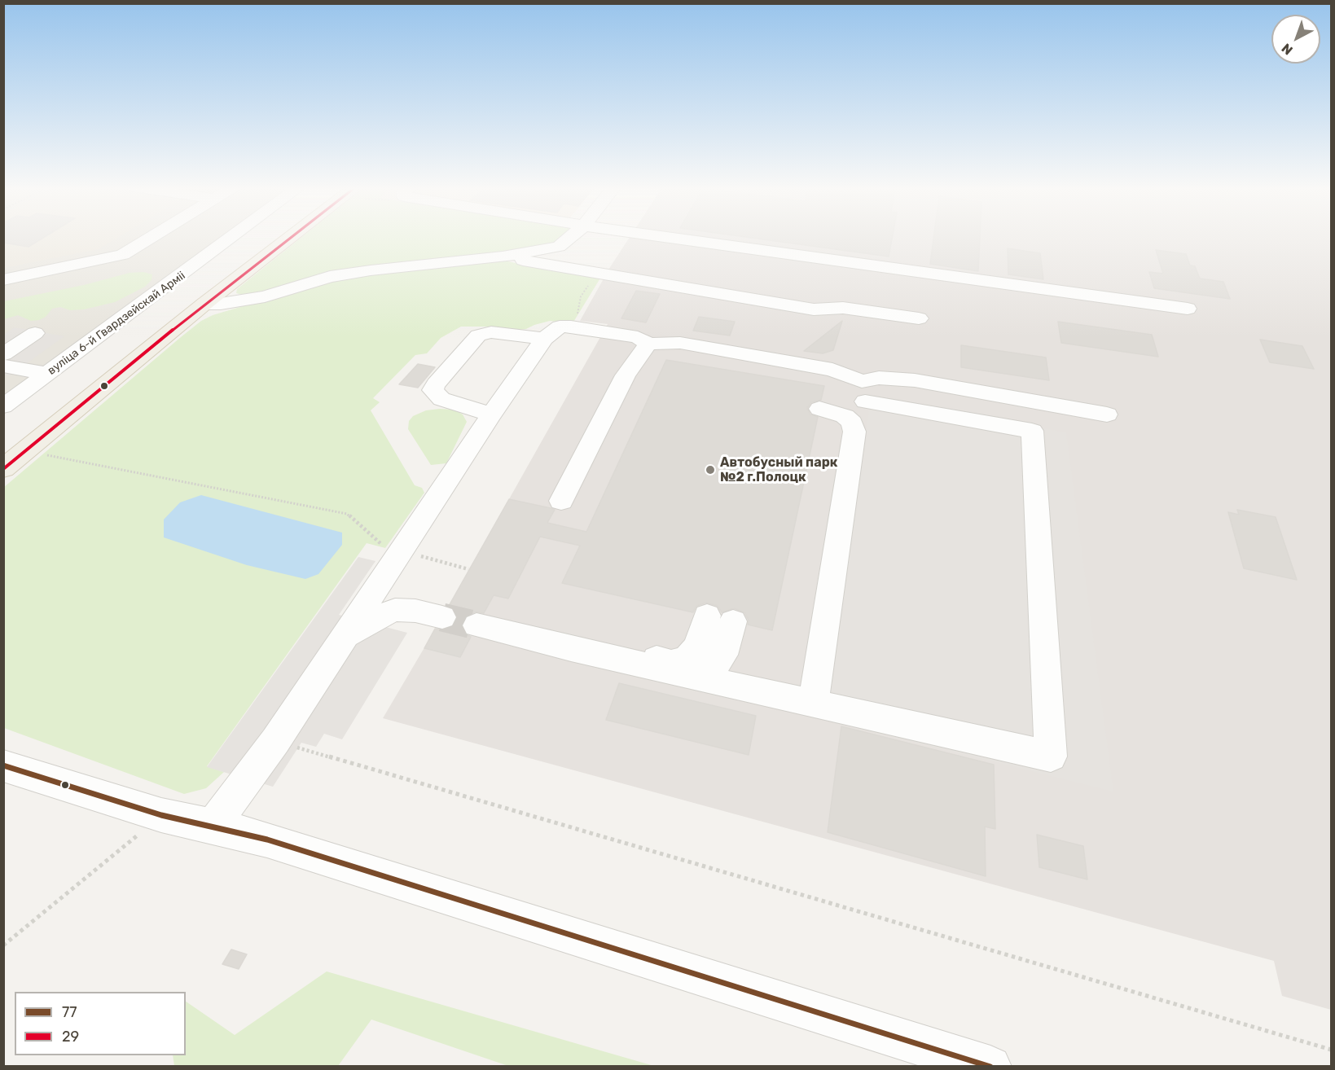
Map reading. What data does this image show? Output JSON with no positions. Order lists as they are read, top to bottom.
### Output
{
  "streets": {
    "street": ["вуліца 6-й Гвардзейскай Арміі"]
  },
  "places": ["Автобусный парк №2 г.Полоцк"],
  "lines": ["transit line 29", "transit line 77"],
  "legend": ["77", "29"],
  "north": "bottom left"
}
